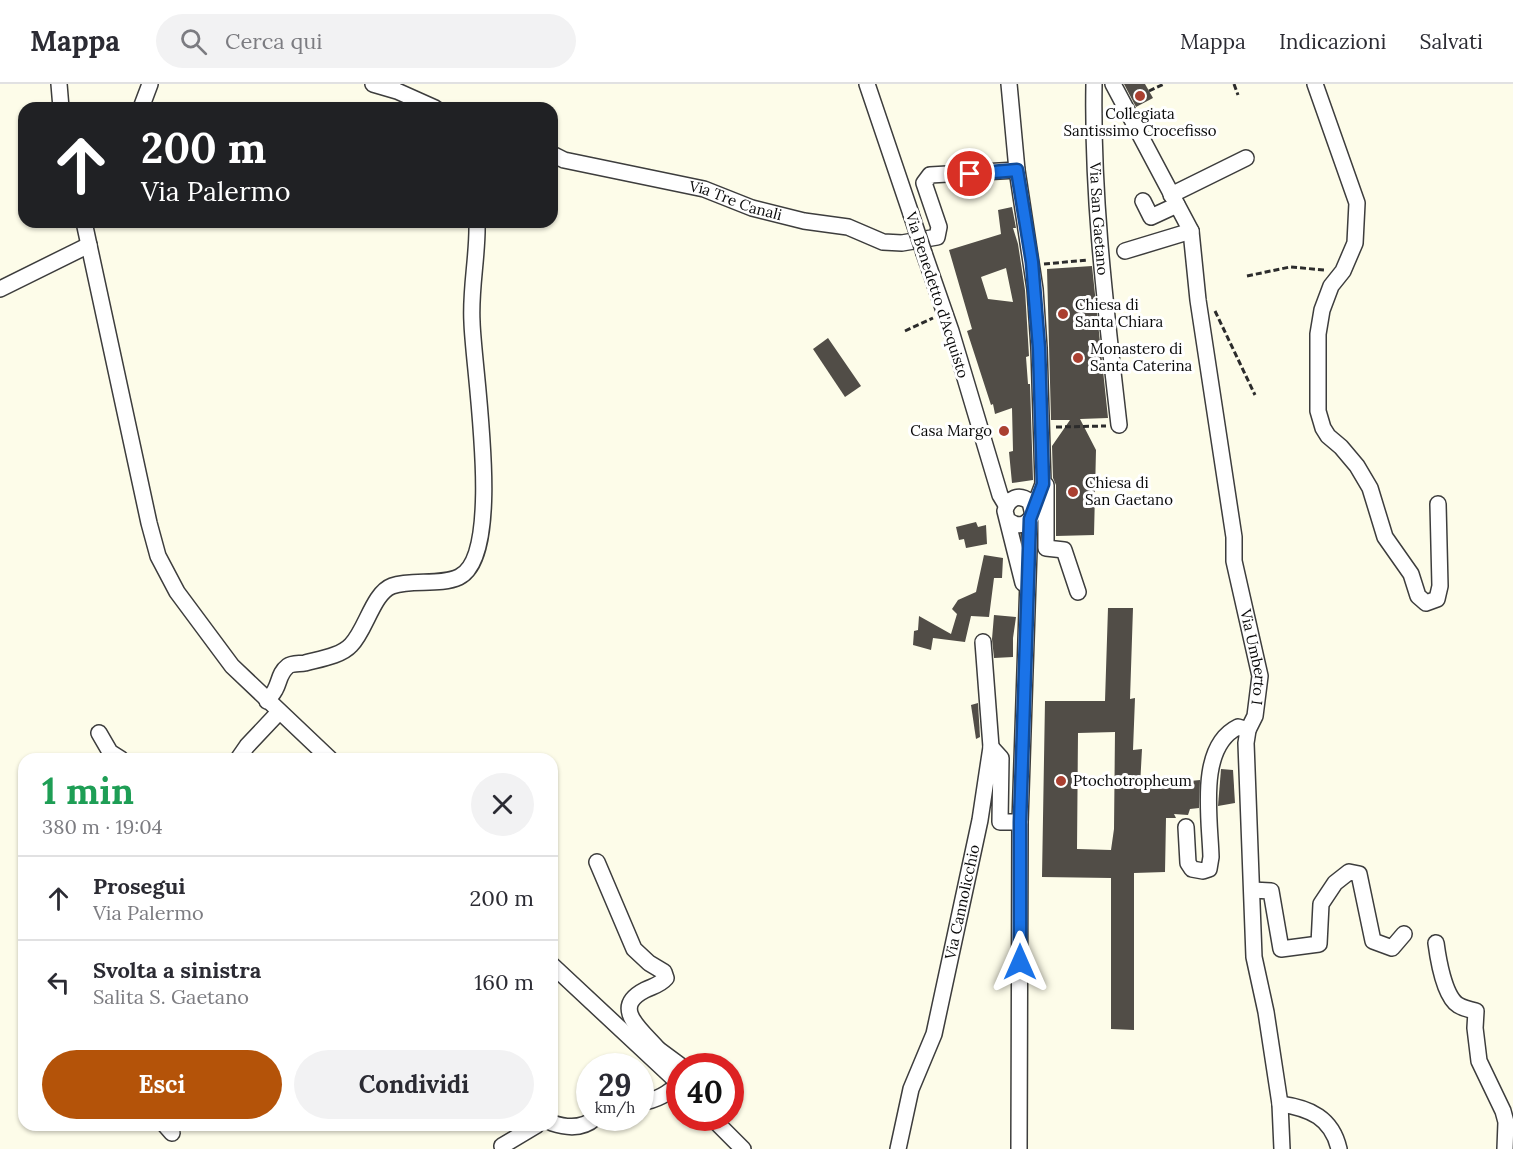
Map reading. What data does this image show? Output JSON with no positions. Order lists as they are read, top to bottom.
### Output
{
  "streets": {
    "street": [
      "Via Tre Canali",
      "Via San Gaetano",
      "Via Benedetto d'Acquisto",
      "Via Umberto I",
      "Via Cannolicchio"
    ]
  },
  "crossings": [
    ["Via Tre Canali", "Via Benedetto d'Acquisto"]
  ],
  "places": [
    "Collegiata Santissimo Crocefisso",
    "Chiesa di Santa Chiara",
    "Monastero di Santa Caterina",
    "Casa Margo",
    "Chiesa di San Gaetano",
    "Ptochotropheum"
  ],
  "page": {
    "header": "Mappa",
    "search": "Cerca qui",
    "nav": ["Mappa", "Indicazioni", "Salvati"],
    "turn": ["200 m", "Via Palermo"],
    "heading": ["1 min", "380 m · 19:04"],
    "list": [
      {
        "name": "Prosegui",
        "note": "Via Palermo",
        "value": "200 m"
      },
      {
        "name": "Svolta a sinistra",
        "note": "Salita S. Gaetano",
        "value": "160 m"
      }
    ],
    "buttons": ["Esci", "Condividi"],
    "speed": "29 km/h",
    "limit": "40"
  }
}
